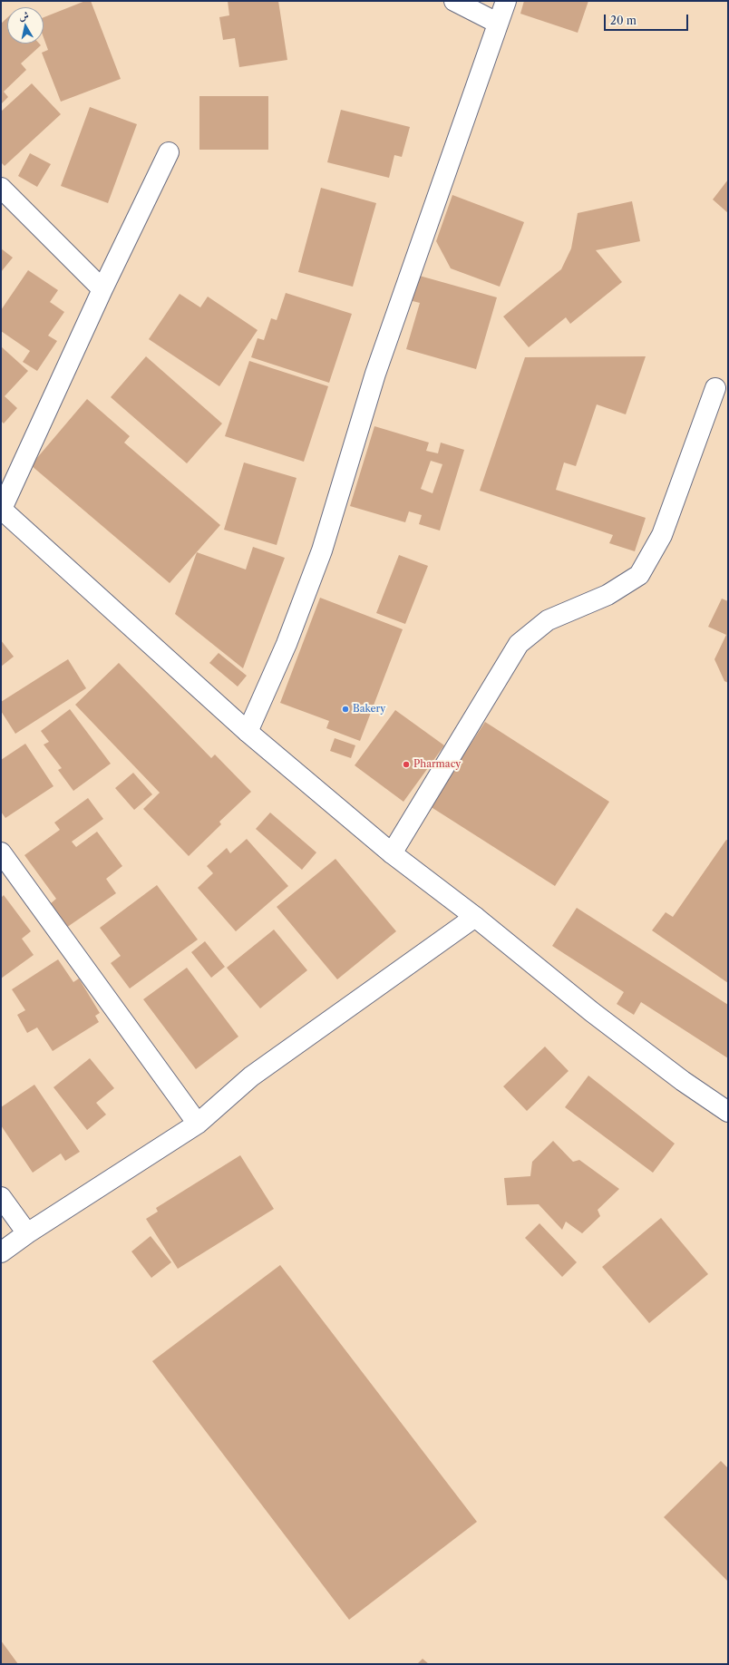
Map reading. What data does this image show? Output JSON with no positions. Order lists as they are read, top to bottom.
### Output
{
  "places": ["Bakery", "Pharmacy"],
  "scale_bar": "20 m",
  "north": "top"
}
